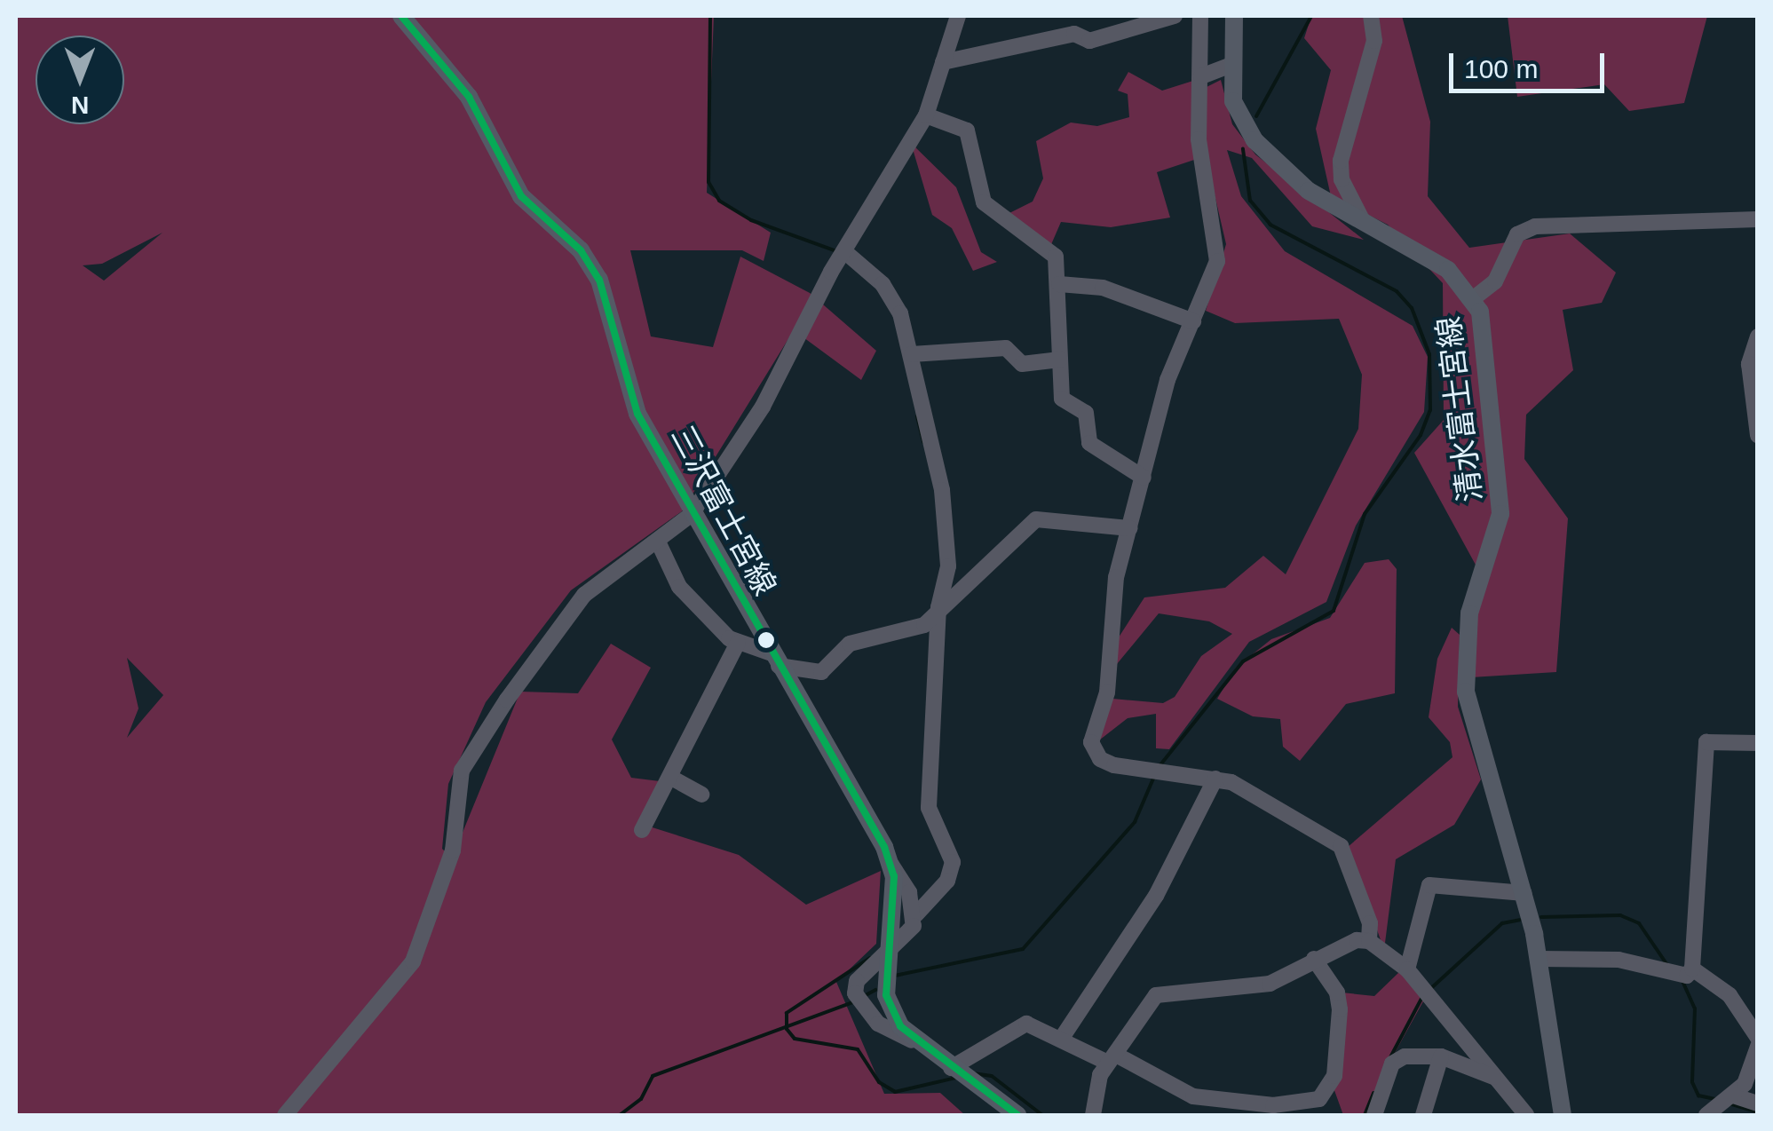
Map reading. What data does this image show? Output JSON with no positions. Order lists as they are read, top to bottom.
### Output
{
  "streets": {
    "main road": ["清水富士宮線", "三沢富士宮線"]
  },
  "scale_bar": "100 m",
  "north": "bottom"
}
